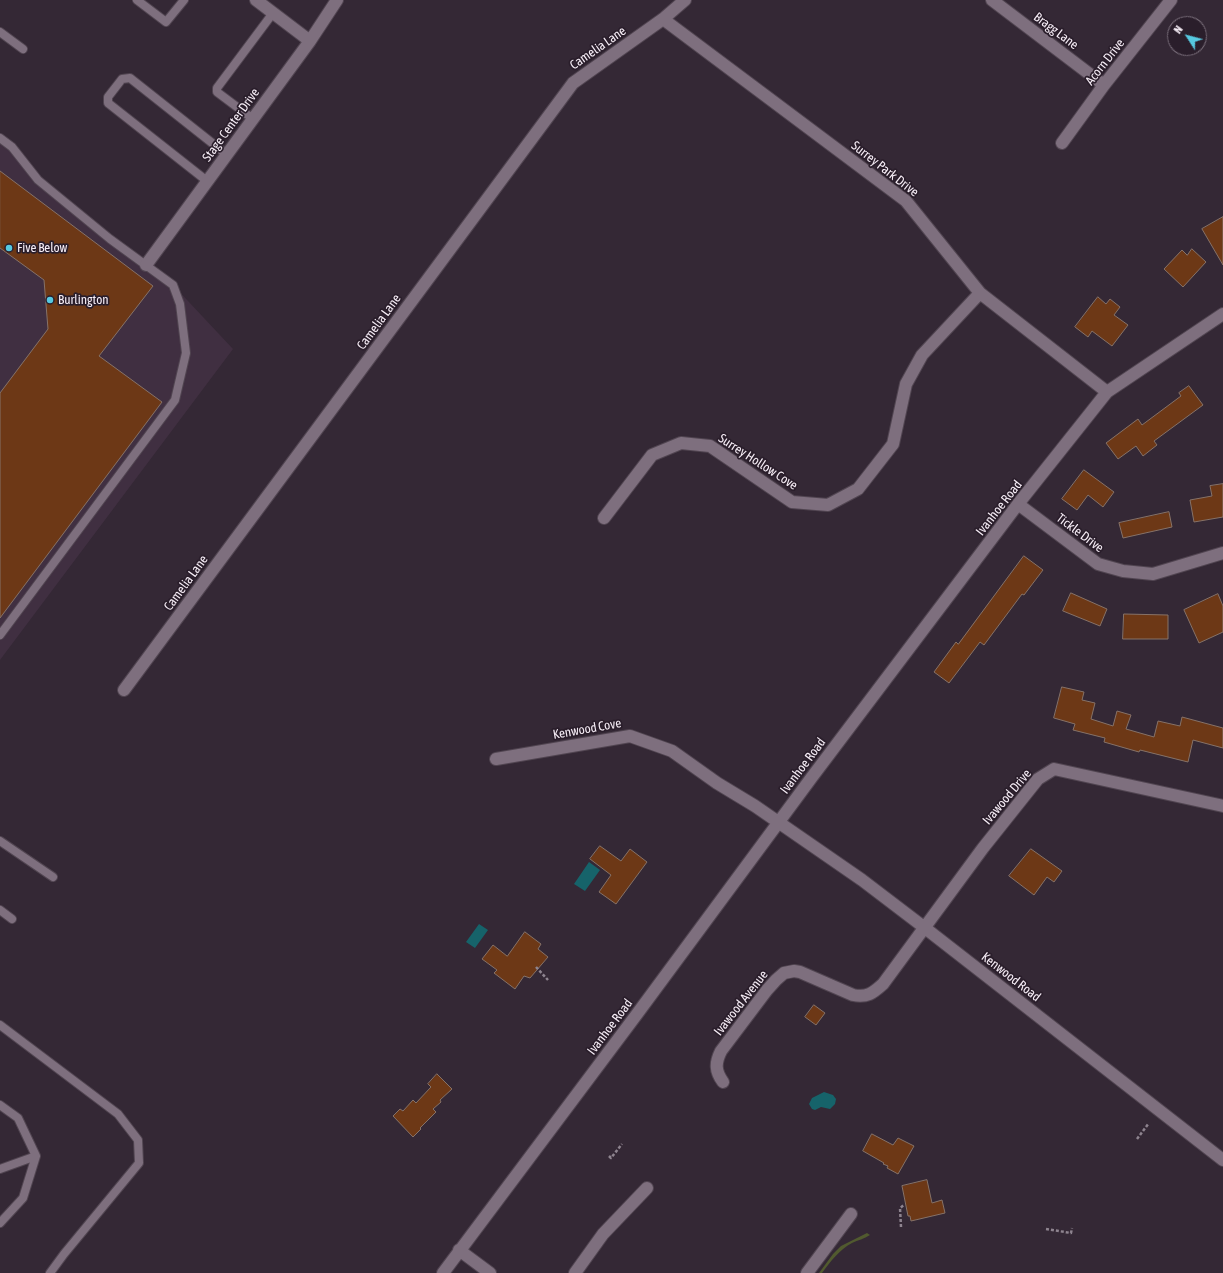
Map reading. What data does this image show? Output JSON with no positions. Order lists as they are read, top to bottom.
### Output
{
  "streets": {
    "street": [
      "Bragg Lane",
      "Camelia Lane",
      "Acorn Drive",
      "Stage Center Drive",
      "Surrey Park Drive",
      "Surrey Hollow Cove",
      "Ivanhoe Road",
      "Tickle Drive",
      "Kenwood Cove",
      "Ivawood Drive",
      "Kenwood Road",
      "Ivawood Avenue"
    ]
  },
  "crossings": [
    ["Bragg Lane", "Acorn Drive"],
    ["Camelia Lane", "Surrey Park Drive"],
    ["Surrey Park Drive", "Surrey Hollow Cove"],
    ["Surrey Park Drive", "Ivanhoe Road"],
    ["Ivanhoe Road", "Tickle Drive"],
    ["Ivanhoe Road", "Kenwood Cove"],
    ["Ivanhoe Road", "Kenwood Road"],
    ["Kenwood Cove", "Kenwood Road"],
    ["Ivawood Drive", "Kenwood Road"],
    ["Ivawood Drive", "Ivawood Avenue"],
    ["Kenwood Road", "Ivawood Avenue"]
  ],
  "places": ["Five Below", "Burlington"],
  "north": "top left"
}
